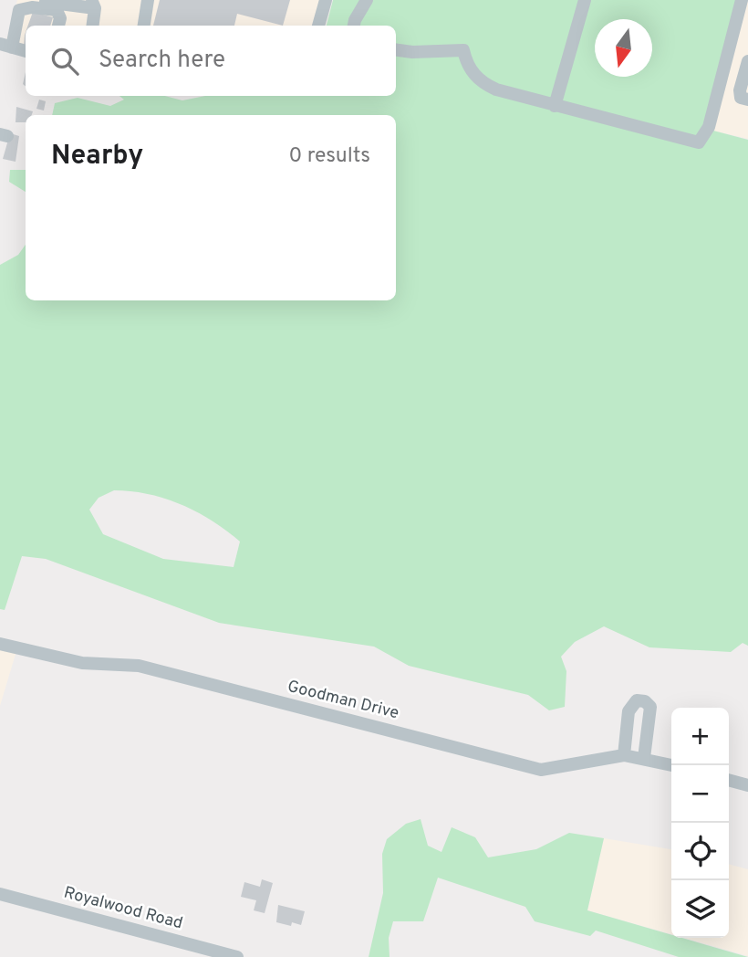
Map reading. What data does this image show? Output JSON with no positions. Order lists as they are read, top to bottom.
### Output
{
  "streets": {
    "street": ["Goodman Drive", "Royalwood Road"]
  },
  "north": "bottom",
  "page": {
    "search": "Search here",
    "heading": ["Nearby", "0 results"],
    "map_buttons": ["+", "−"]
  }
}
